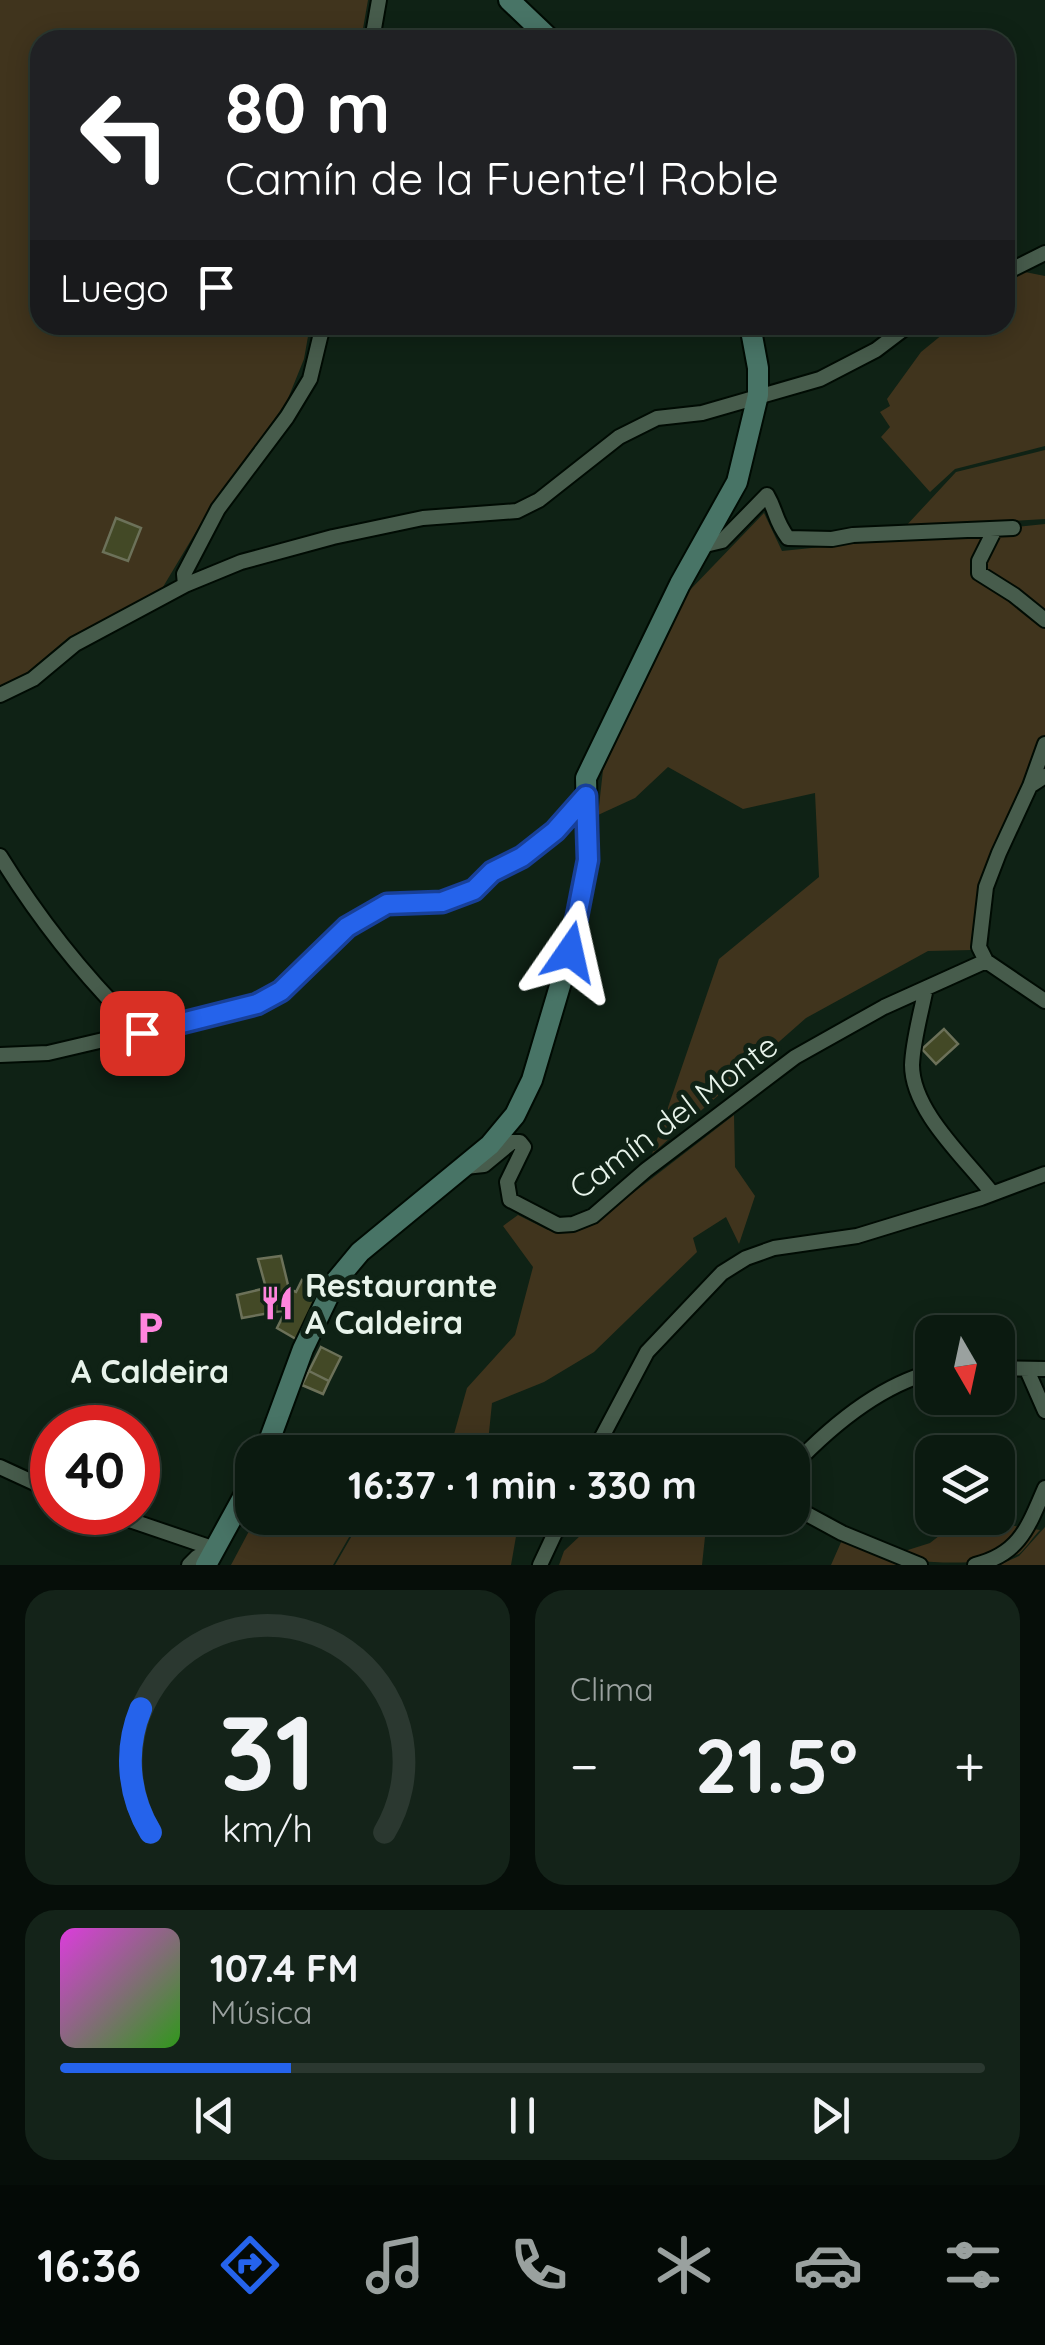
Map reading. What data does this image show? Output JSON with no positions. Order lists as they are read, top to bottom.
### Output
{
  "streets": {
    "street": ["Camín del Monte"]
  },
  "places": {
    "restaurant": ["Restaurante A Caldeira"],
    "parking": ["A Caldeira"]
  },
  "north": "bottom",
  "page": {
    "turn": ["80 m", "Camín de la Fuente'l Roble"],
    "then": "Luego",
    "limit": "40",
    "trip": "16:37 · 1 min · 330 m",
    "tile": "Clima",
    "heat": ["−", "21.5°", "+"],
    "song": ["107.4 FM", "Música"],
    "tabs": "16:36",
    "gauge": ["31", "km/h"]
  }
}
